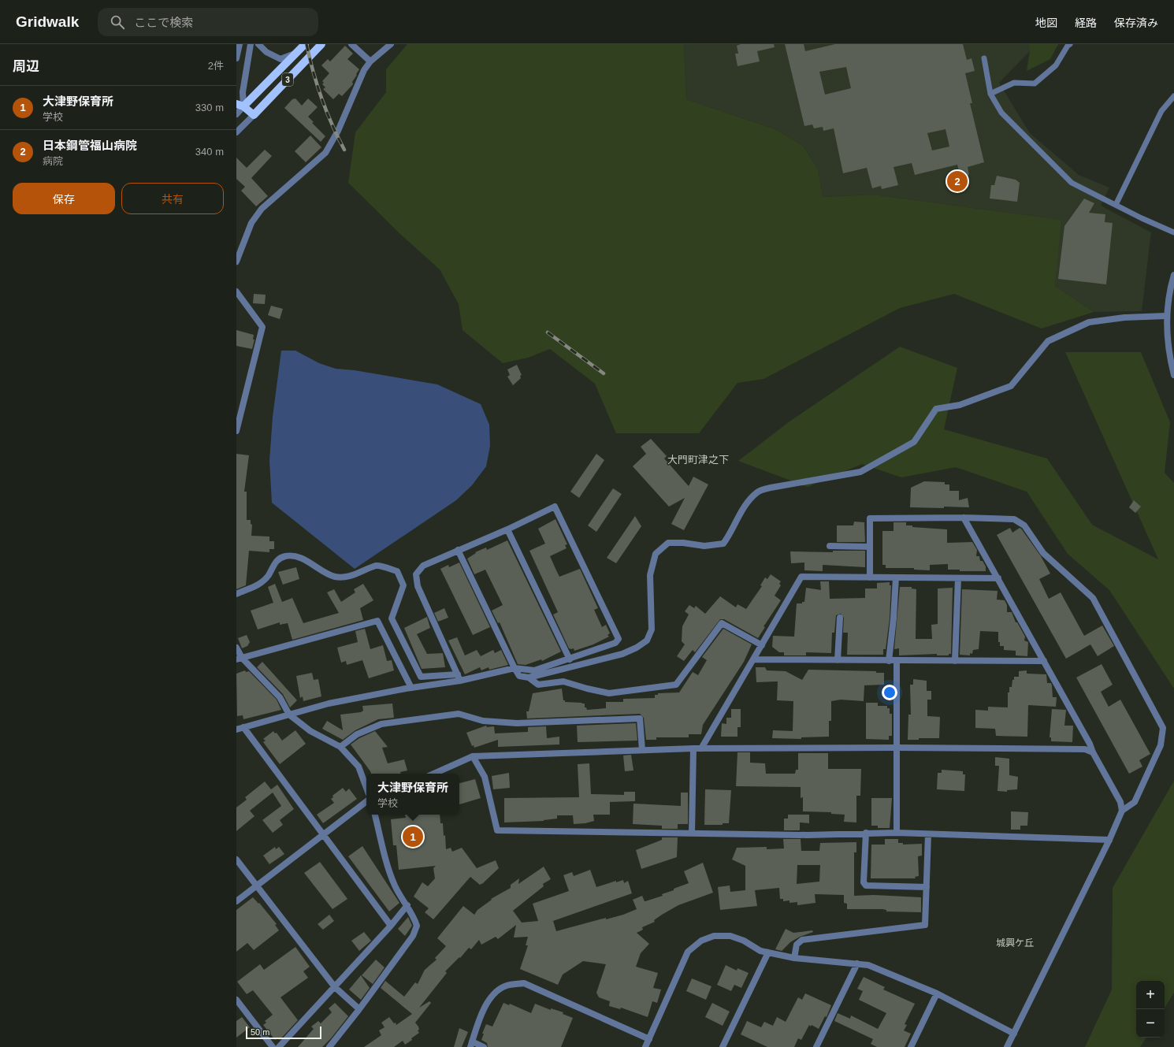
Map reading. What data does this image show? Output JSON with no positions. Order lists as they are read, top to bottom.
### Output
{
  "streets": {
    "main road": ["3"]
  },
  "districts": ["大門町津之下", "城興ケ丘"],
  "scale_bar": "50 m",
  "page": {
    "header": "Gridwalk",
    "search": "ここで検索",
    "nav": ["地図", "経路", "保存済み"],
    "heading": ["周辺", "2件"],
    "list": [
      {
        "mark": "1",
        "name": "大津野保育所",
        "note": "学校",
        "value": "330 m"
      },
      {
        "mark": "2",
        "name": "日本鋼管福山病院",
        "note": "病院",
        "value": "340 m"
      }
    ],
    "pins": ["2", "1"],
    "buttons": ["保存", "共有"],
    "popup": ["大津野保育所", "学校"],
    "map_buttons": ["+", "−"],
    "scale": "50 m"
  }
}
